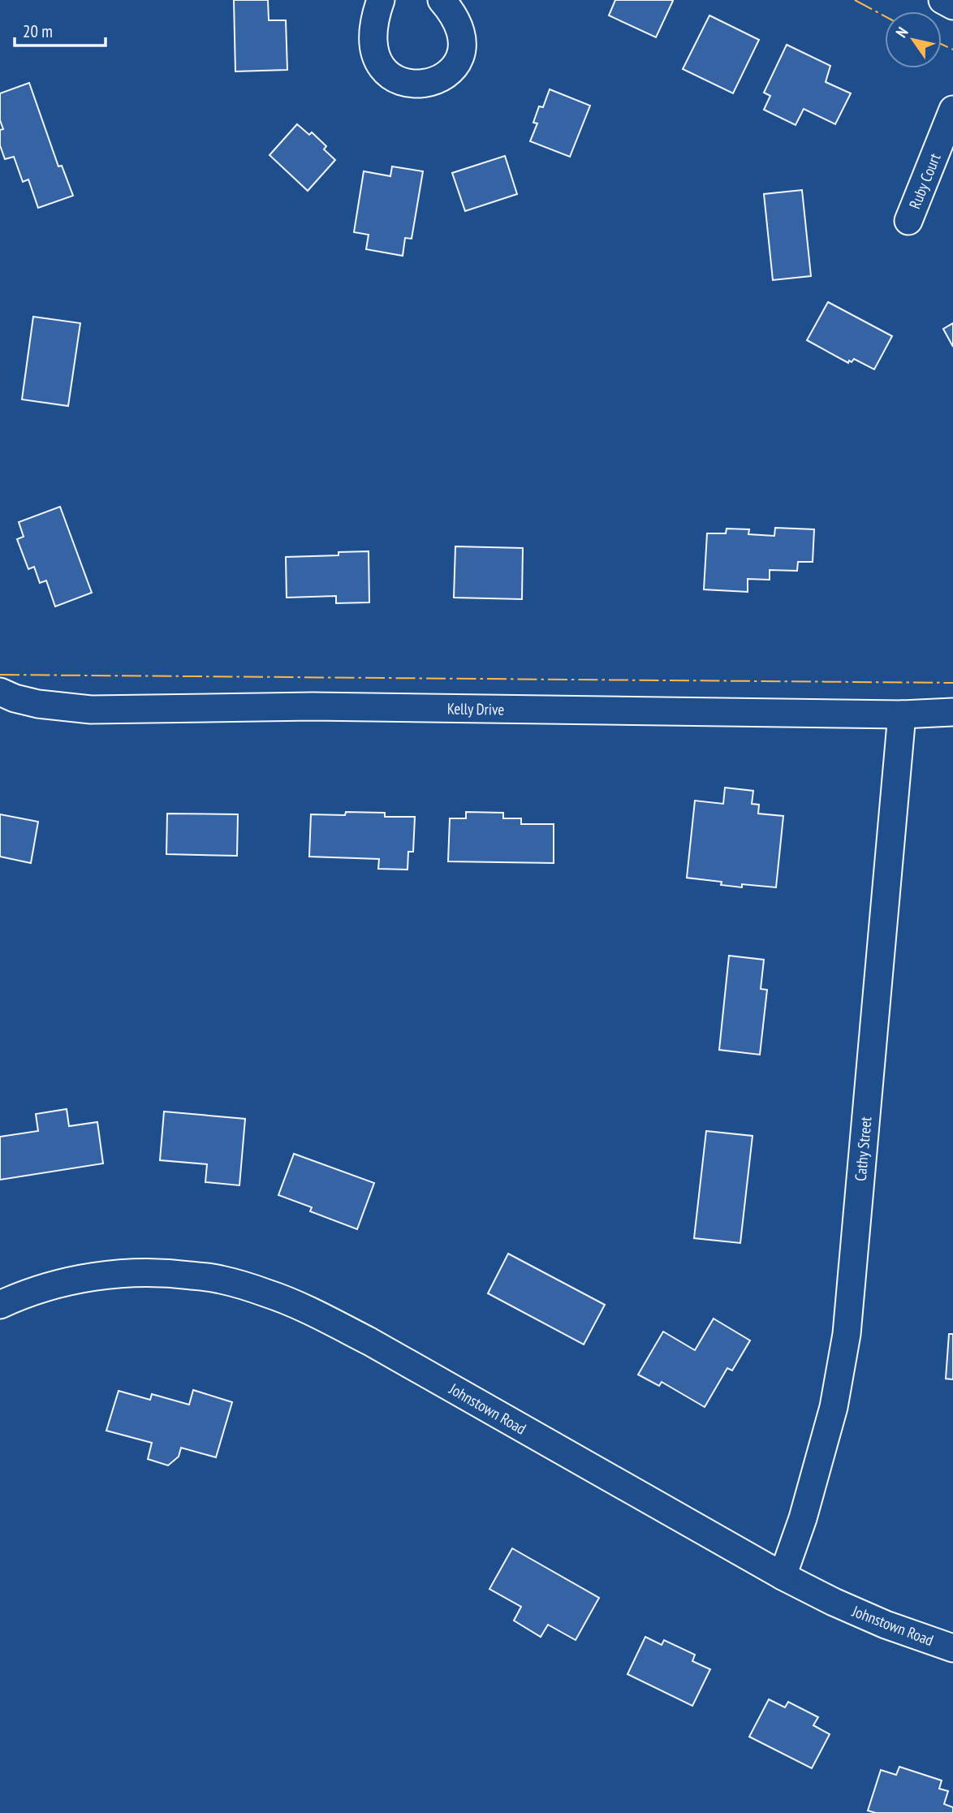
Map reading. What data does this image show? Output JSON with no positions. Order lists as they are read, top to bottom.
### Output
{
  "streets": {
    "street": [
      "Ruby Court",
      "Kelly Drive",
      "Cathy Street",
      "Johnstown Road"
    ]
  },
  "crossings": [
    ["Kelly Drive", "Cathy Street"],
    ["Cathy Street", "Johnstown Road"]
  ],
  "scale_bar": "20 m",
  "north": "top left"
}
